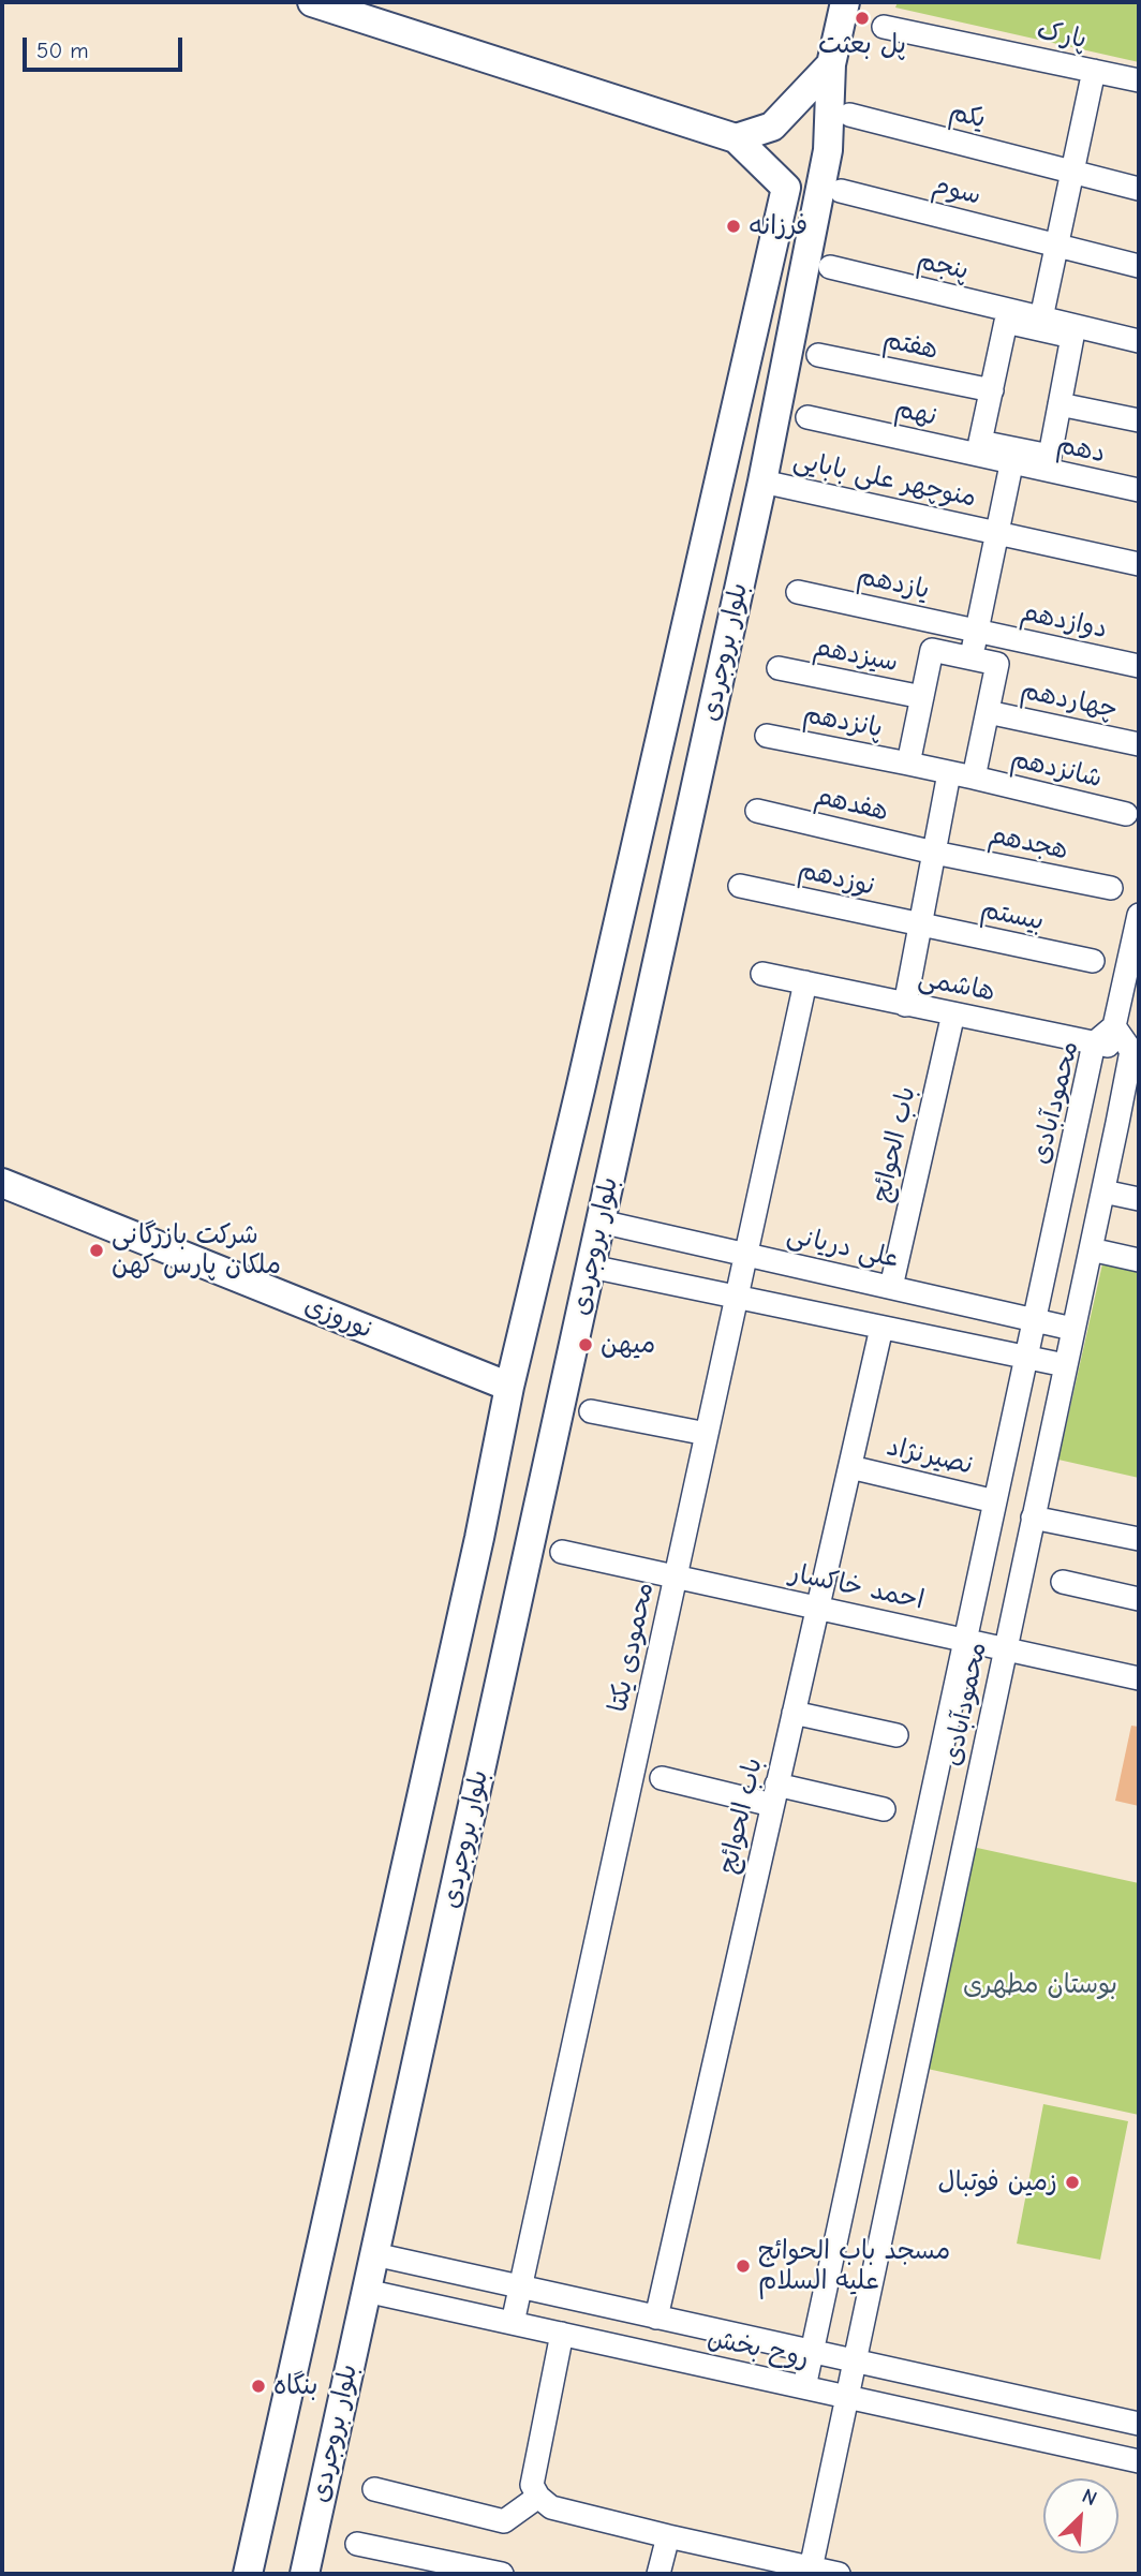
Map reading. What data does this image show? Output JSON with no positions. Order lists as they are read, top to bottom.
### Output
{
  "streets": {
    "main road": ["بلوار بروجردی", "نوروزی"],
    "street": [
      "پارک",
      "یکم",
      "سوم",
      "پنجم",
      "هفتم",
      "نهم",
      "دهم",
      "منوچهر علی بابایی",
      "یازدهم",
      "دوازدهم",
      "سیزدهم",
      "چهاردهم",
      "پانزدهم",
      "شانزدهم",
      "هفدهم",
      "هجدهم",
      "نوزدهم",
      "بیستم",
      "هاشمی",
      "محمودآبادی",
      "باب الحوائج",
      "علی دریانی",
      "نصیرنژاد",
      "احمد خاکسار",
      "محمودی یکتا",
      "روح بخش"
    ]
  },
  "crossings": [
    ["نهم", "دهم"],
    ["منوچهر علی بابایی", "بلوار بروجردی"],
    ["یازدهم", "دوازدهم"],
    ["بلوار بروجردی", "علی دریانی"],
    ["بلوار بروجردی", "نوروزی"],
    ["بلوار بروجردی", "روح بخش"],
    ["پانزدهم", "شانزدهم"],
    ["هفدهم", "هجدهم"],
    ["نوزدهم", "بیستم"],
    ["هاشمی", "محمودآبادی"],
    ["هاشمی", "باب الحوائج"],
    ["هاشمی", "محمودی یکتا"],
    ["محمودآبادی", "علی دریانی"],
    ["محمودآبادی", "نصیرنژاد"],
    ["محمودآبادی", "احمد خاکسار"],
    ["محمودآبادی", "روح بخش"],
    ["باب الحوائج", "علی دریانی"],
    ["باب الحوائج", "نصیرنژاد"],
    ["باب الحوائج", "احمد خاکسار"],
    ["باب الحوائج", "روح بخش"],
    ["علی دریانی", "محمودی یکتا"],
    ["احمد خاکسار", "محمودی یکتا"],
    ["محمودی یکتا", "روح بخش"]
  ],
  "parks": ["بوستان مطهری"],
  "places": [
    "پل بعثت",
    "فرزانه",
    "شرکت بازرگانی ملکان پارس کهن",
    "میهن",
    "زمین فوتبال",
    "مسجد باب الحوائج علیه السلام",
    "بنگاه"
  ],
  "scale_bar": "50 m",
  "north": "top right"
}
